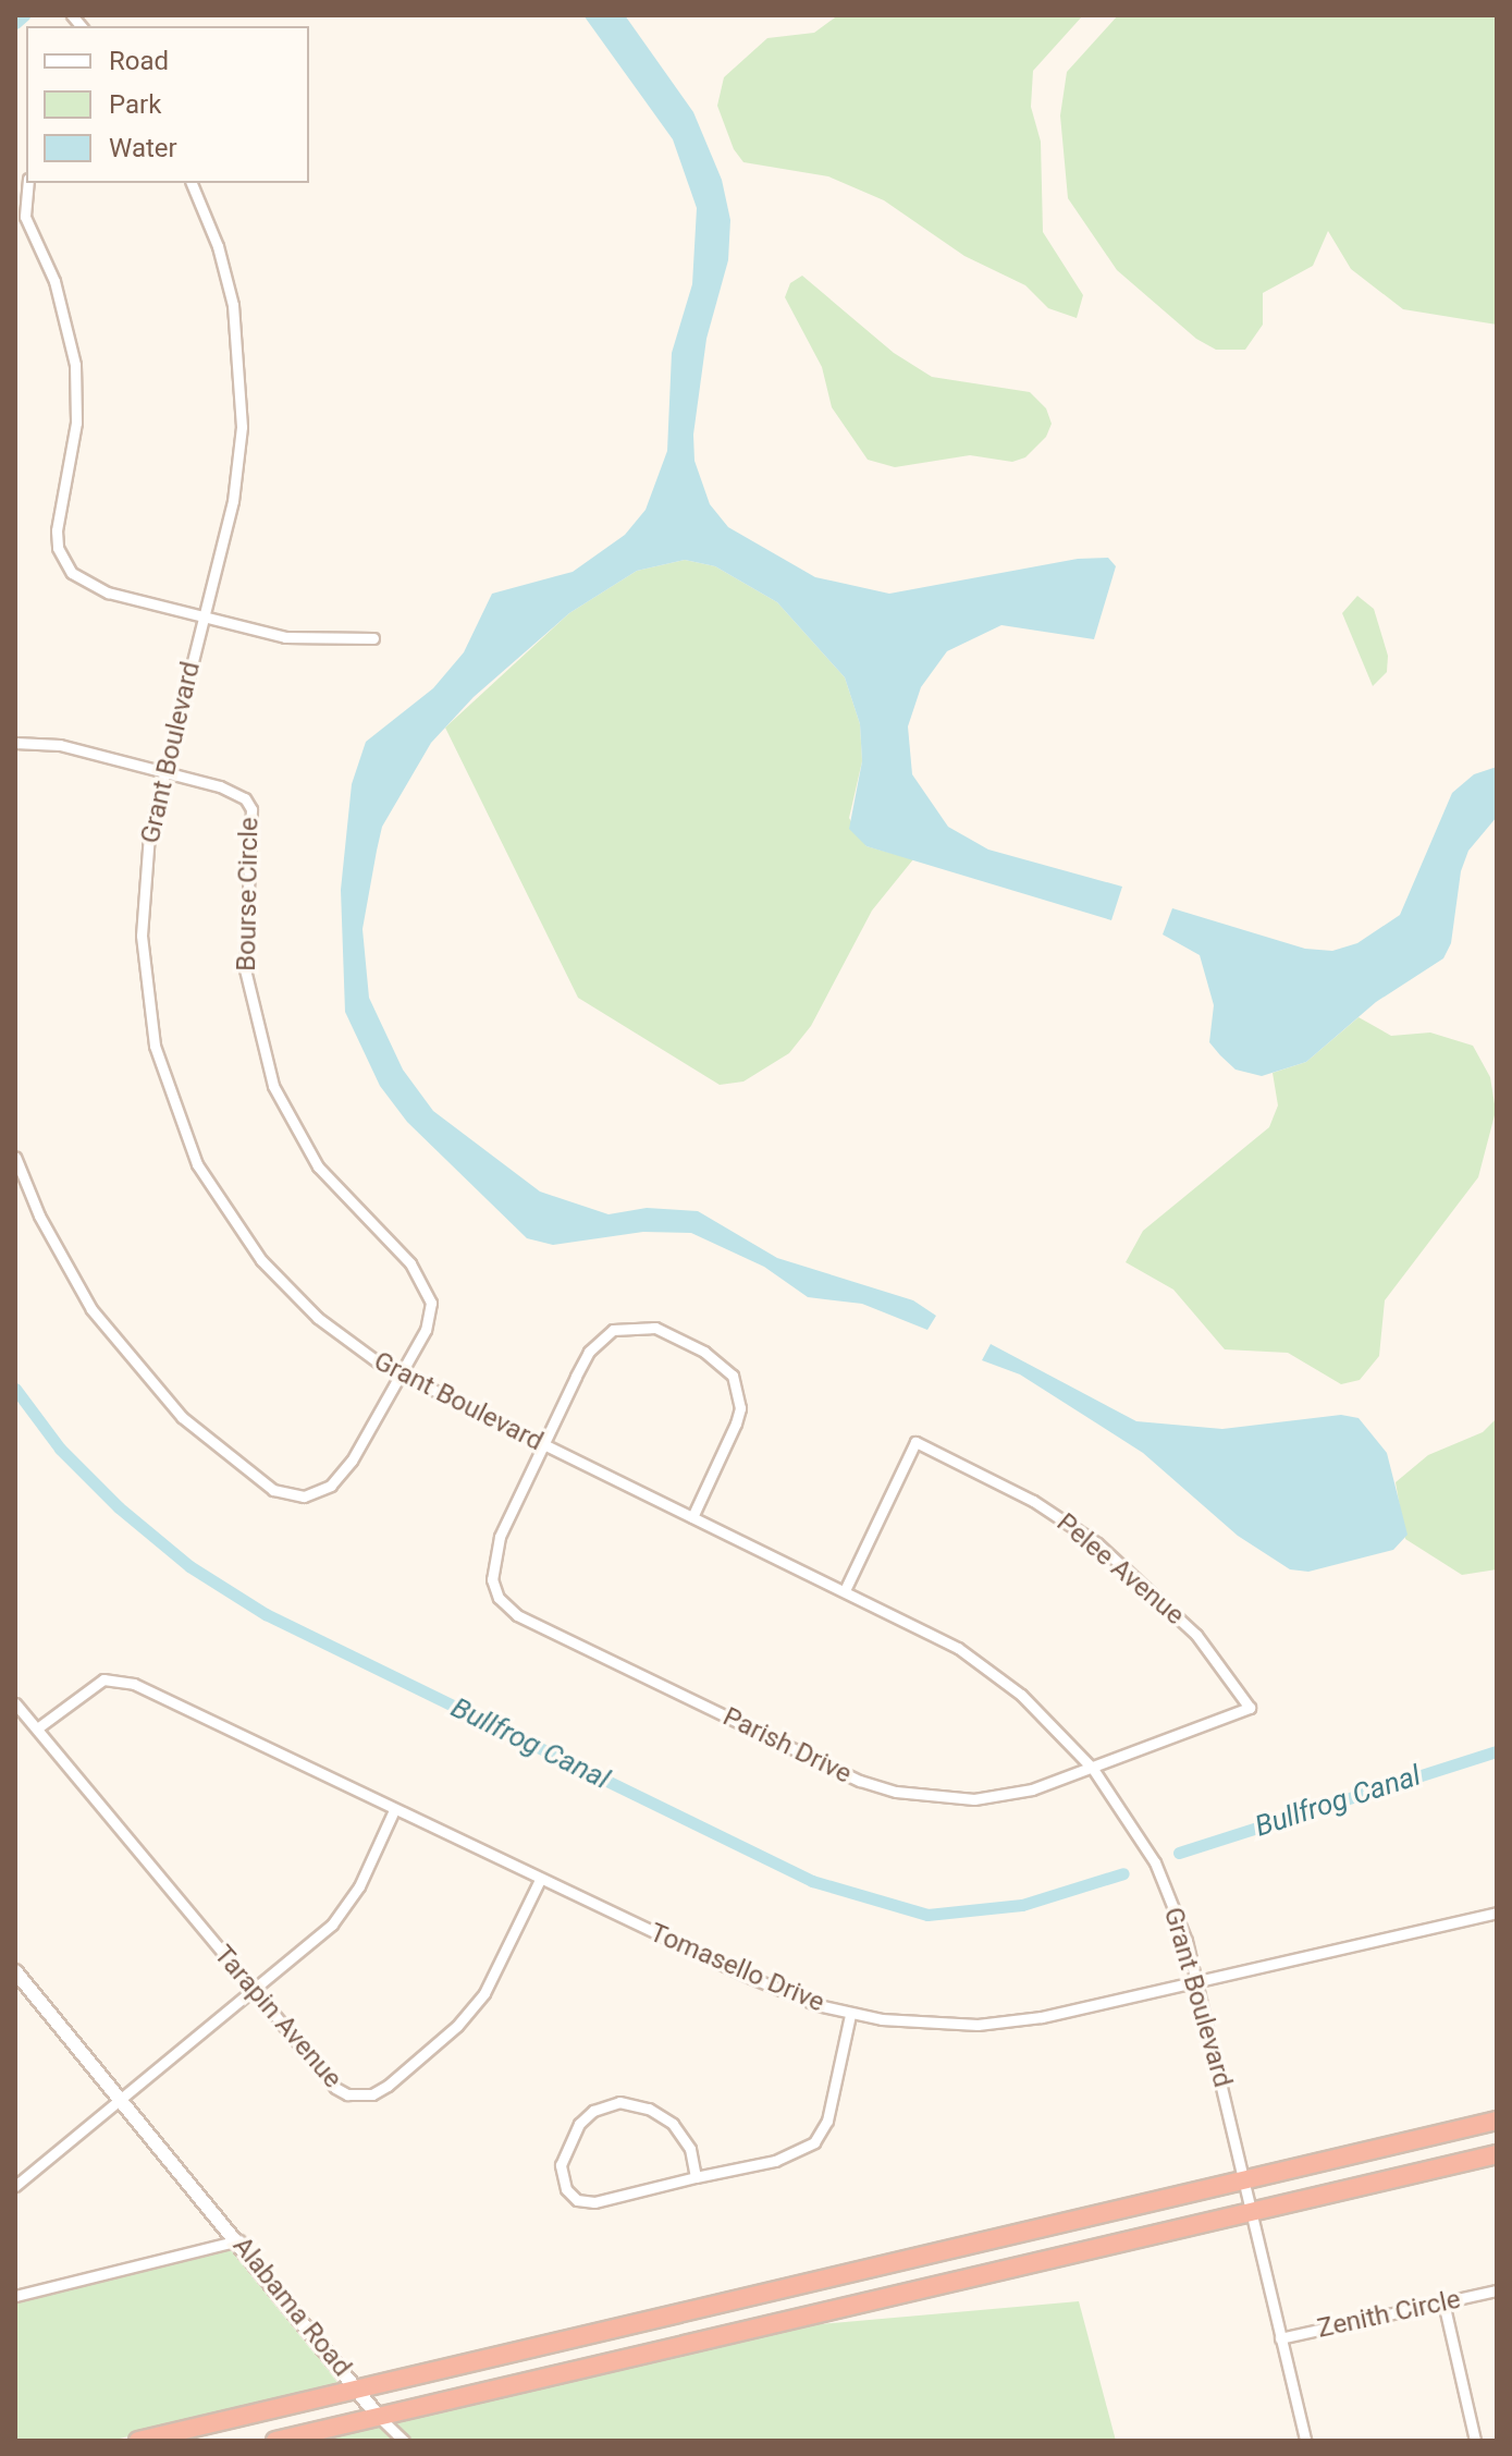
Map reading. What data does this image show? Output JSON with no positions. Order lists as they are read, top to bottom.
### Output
{
  "streets": {
    "street": [
      "Grant Boulevard",
      "Bourse Circle",
      "Pelee Avenue",
      "Parish Drive",
      "Tomasello Drive",
      "Tarapin Avenue",
      "Alabama Road",
      "Zenith Circle"
    ]
  },
  "crossings": [
    ["Grant Boulevard", "Bourse Circle"],
    ["Grant Boulevard", "Pelee Avenue"],
    ["Grant Boulevard", "Parish Drive"],
    ["Grant Boulevard", "Tomasello Drive"],
    ["Grant Boulevard", "Zenith Circle"],
    ["Pelee Avenue", "Parish Drive"],
    ["Tomasello Drive", "Tarapin Avenue"]
  ],
  "water": ["Bullfrog Canal"],
  "legend": ["Road", "Park", "Water"]
}
